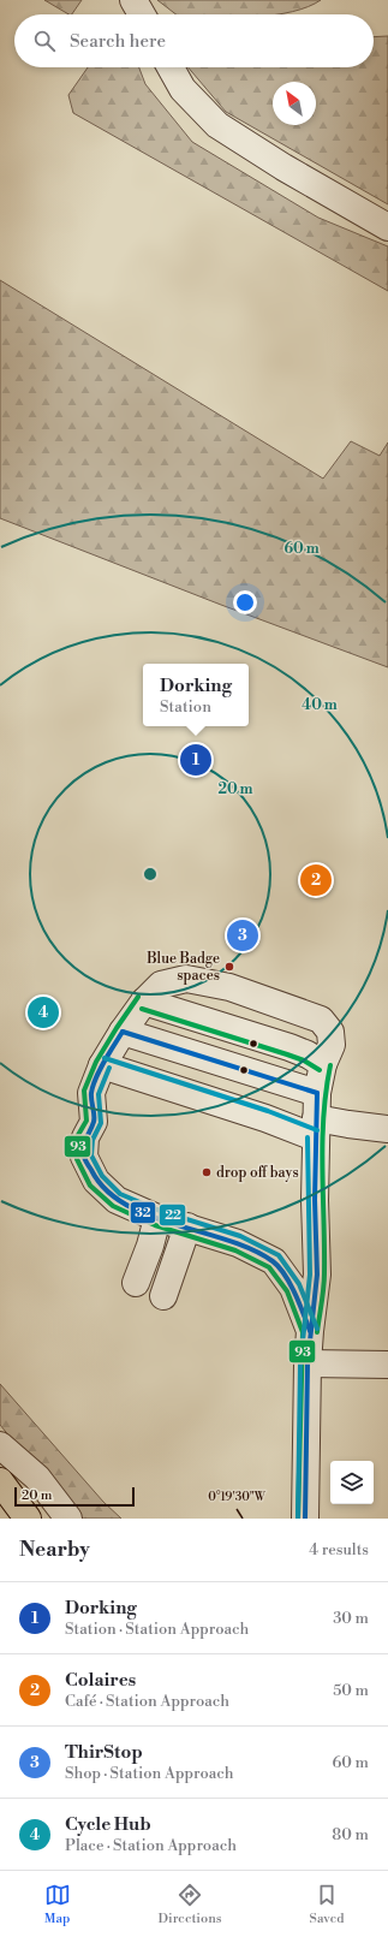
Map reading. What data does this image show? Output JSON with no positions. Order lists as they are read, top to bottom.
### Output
{
  "places": ["Blue Badge spaces", "drop off bays"],
  "lines": ["transit line 93", "transit line 32", "transit line 22"],
  "scale_bar": "20 m",
  "north": "top left",
  "page": {
    "search": "Search here",
    "popup": ["Dorking", "Station"],
    "pins": [
      "1",
      "2",
      "3",
      "4"
    ],
    "scale": "20 m",
    "heading": ["Nearby", "4 results"],
    "list": [
      {
        "mark": "1",
        "name": "Dorking",
        "note": "Station · Station Approach",
        "value": "30 m"
      },
      {
        "mark": "2",
        "name": "Colaires",
        "note": "Café · Station Approach",
        "value": "50 m"
      },
      {
        "mark": "3",
        "name": "ThirStop",
        "note": "Shop · Station Approach",
        "value": "60 m"
      },
      {
        "mark": "4",
        "name": "Cycle Hub",
        "note": "Place · Station Approach",
        "value": "80 m"
      }
    ],
    "nav": ["Map", "Directions", "Saved"]
  },
  "coordinates": ["0°19'30\"W"],
  "rings": ["60 m", "40 m", "20 m"]
}
